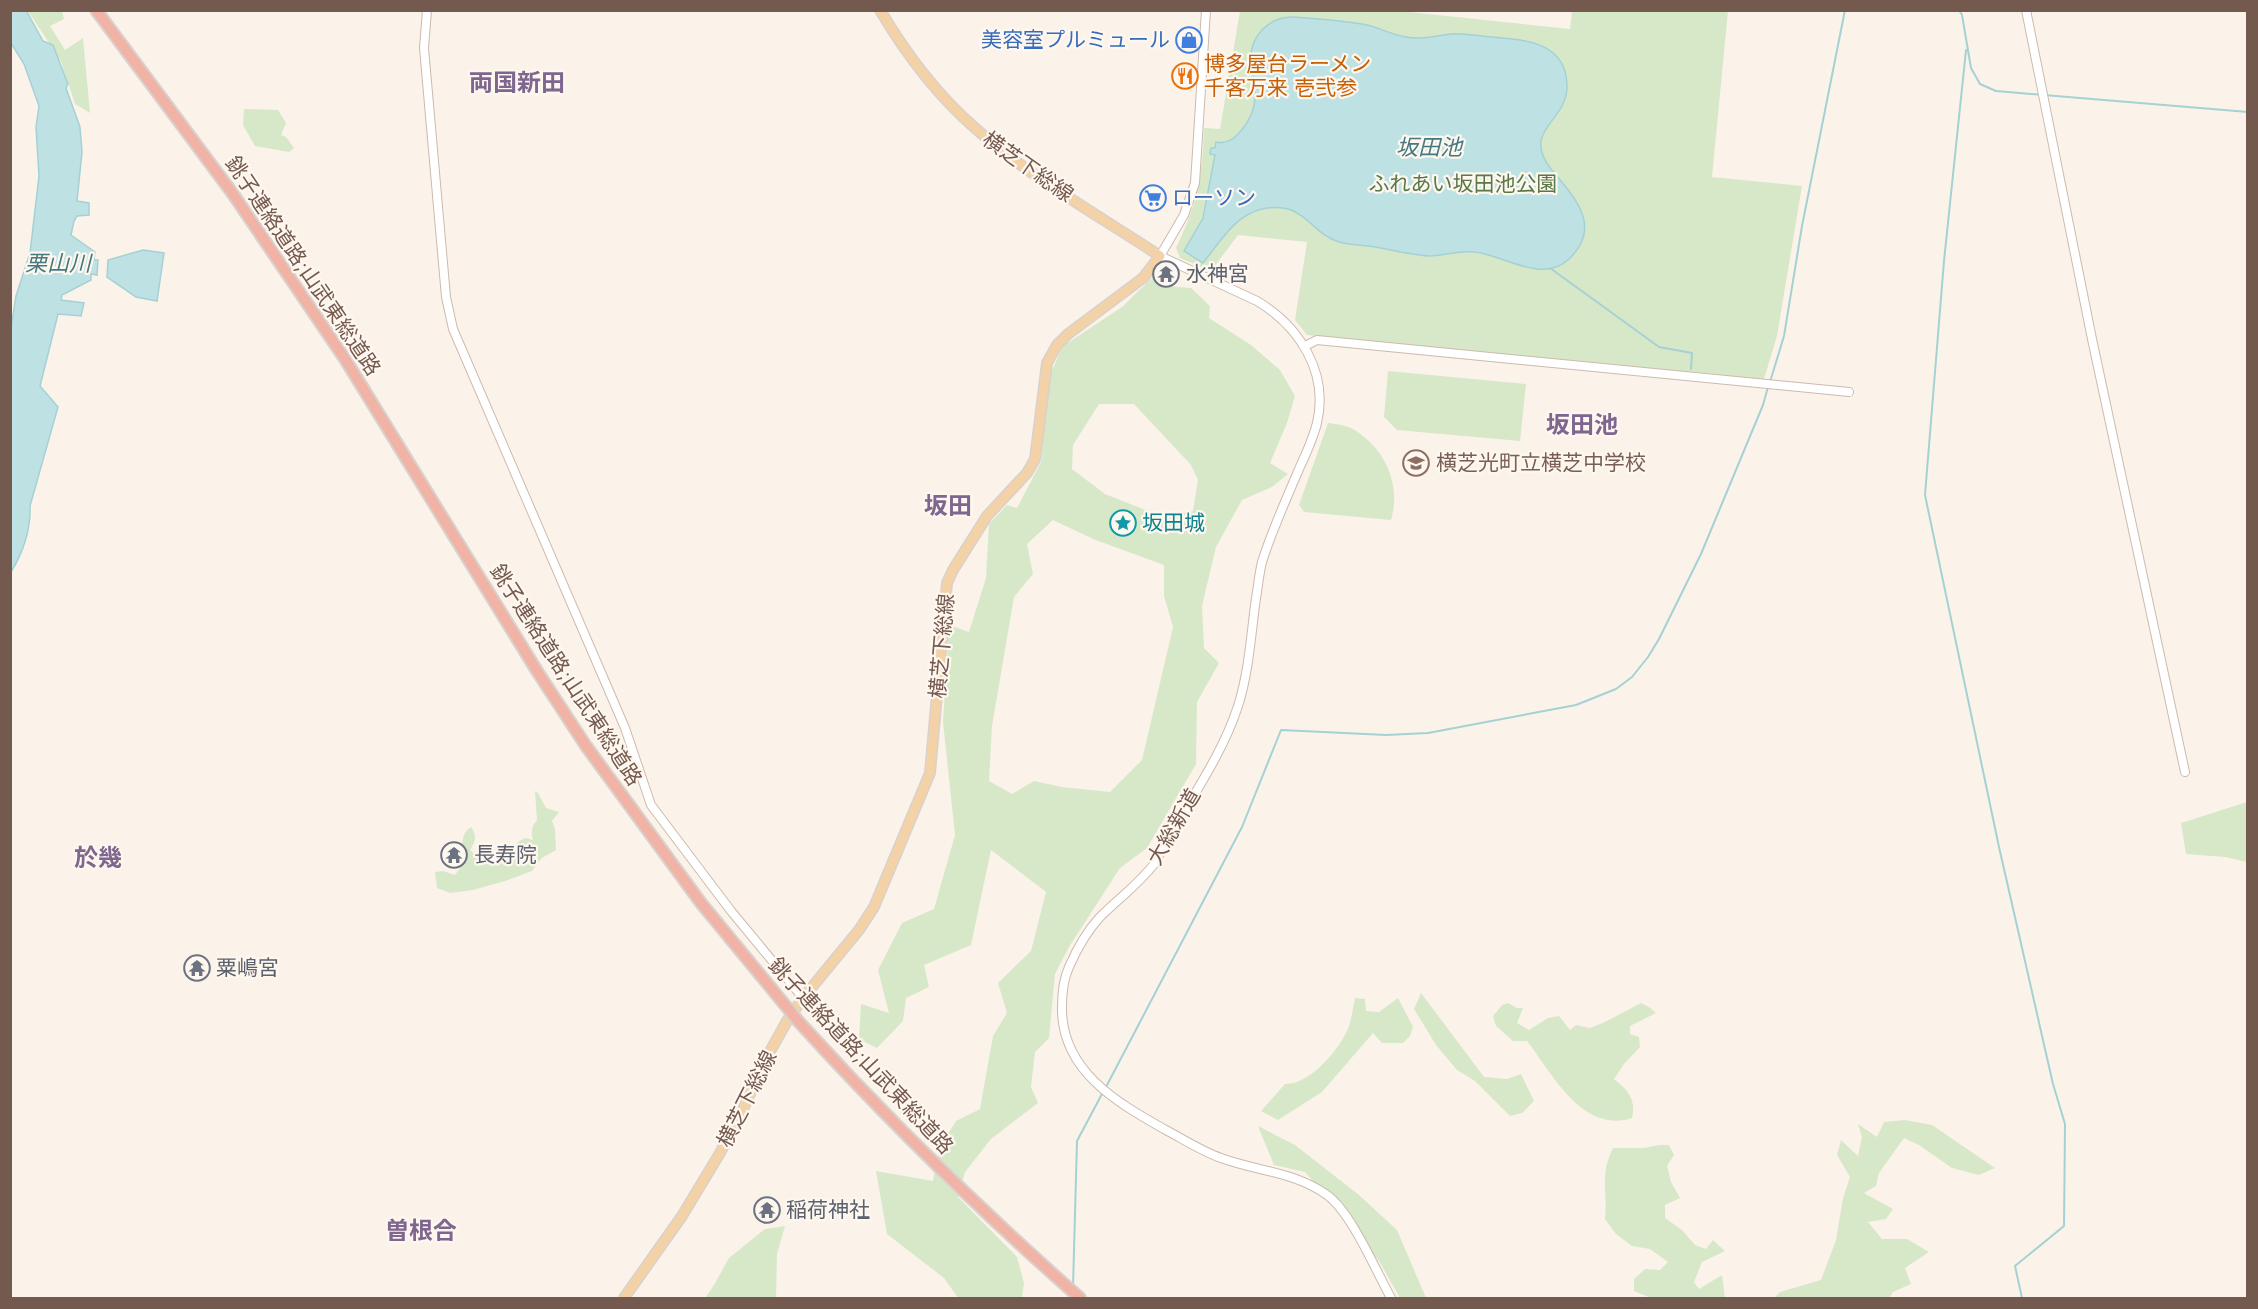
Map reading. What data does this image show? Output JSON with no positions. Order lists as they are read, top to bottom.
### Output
{
  "streets": {
    "highway": ["銚子連絡道路;山武東総道路"],
    "main road": ["横芝下総線"],
    "street": ["大総新道"]
  },
  "crossings": [
    ["横芝下総線", "大総新道"]
  ],
  "districts": [
    "両国新田",
    "坂田池",
    "坂田",
    "於幾",
    "曽根合"
  ],
  "water": ["坂田池", "栗山川"],
  "parks": ["ふれあい坂田池公園"],
  "places": {
    "shop": ["美容室プルミュール"],
    "restaurant": ["博多屋台ラーメン 千客万来 壱弐参"],
    "supermarket": ["ローソン"],
    "temple": [
      "水神宮",
      "長寿院",
      "粟嶋宮",
      "稲荷神社"
    ],
    "school or university": ["横芝光町立横芝中学校"],
    "place": ["坂田城"]
  }
}
